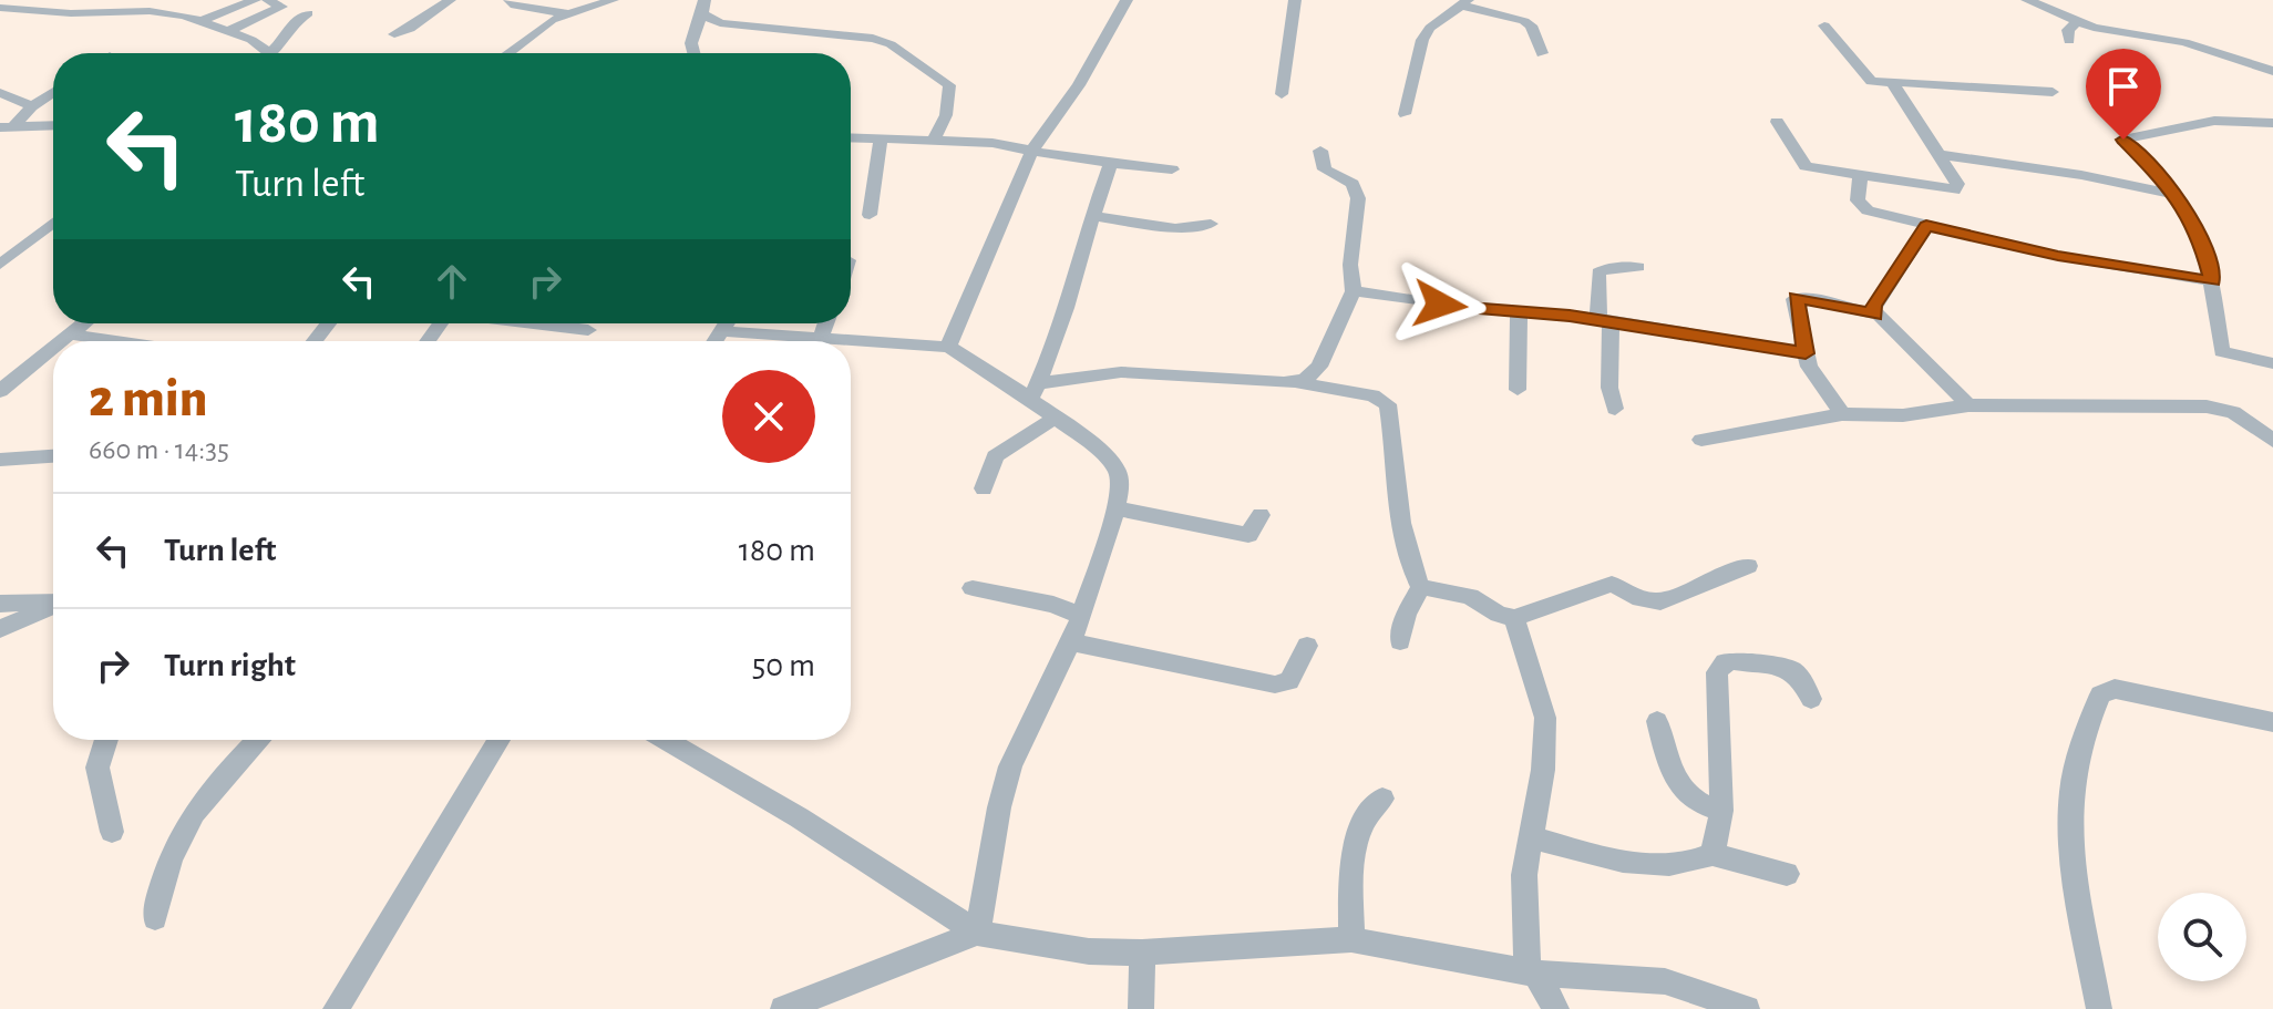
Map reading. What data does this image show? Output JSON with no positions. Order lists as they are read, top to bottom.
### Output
{
  "page": {
    "turn": ["180 m", "Turn left"],
    "heading": ["2 min", "660 m · 14:35"],
    "list": [
      {
        "name": "Turn left",
        "value": "180 m"
      },
      {
        "name": "Turn right",
        "value": "50 m"
      }
    ]
  }
}
